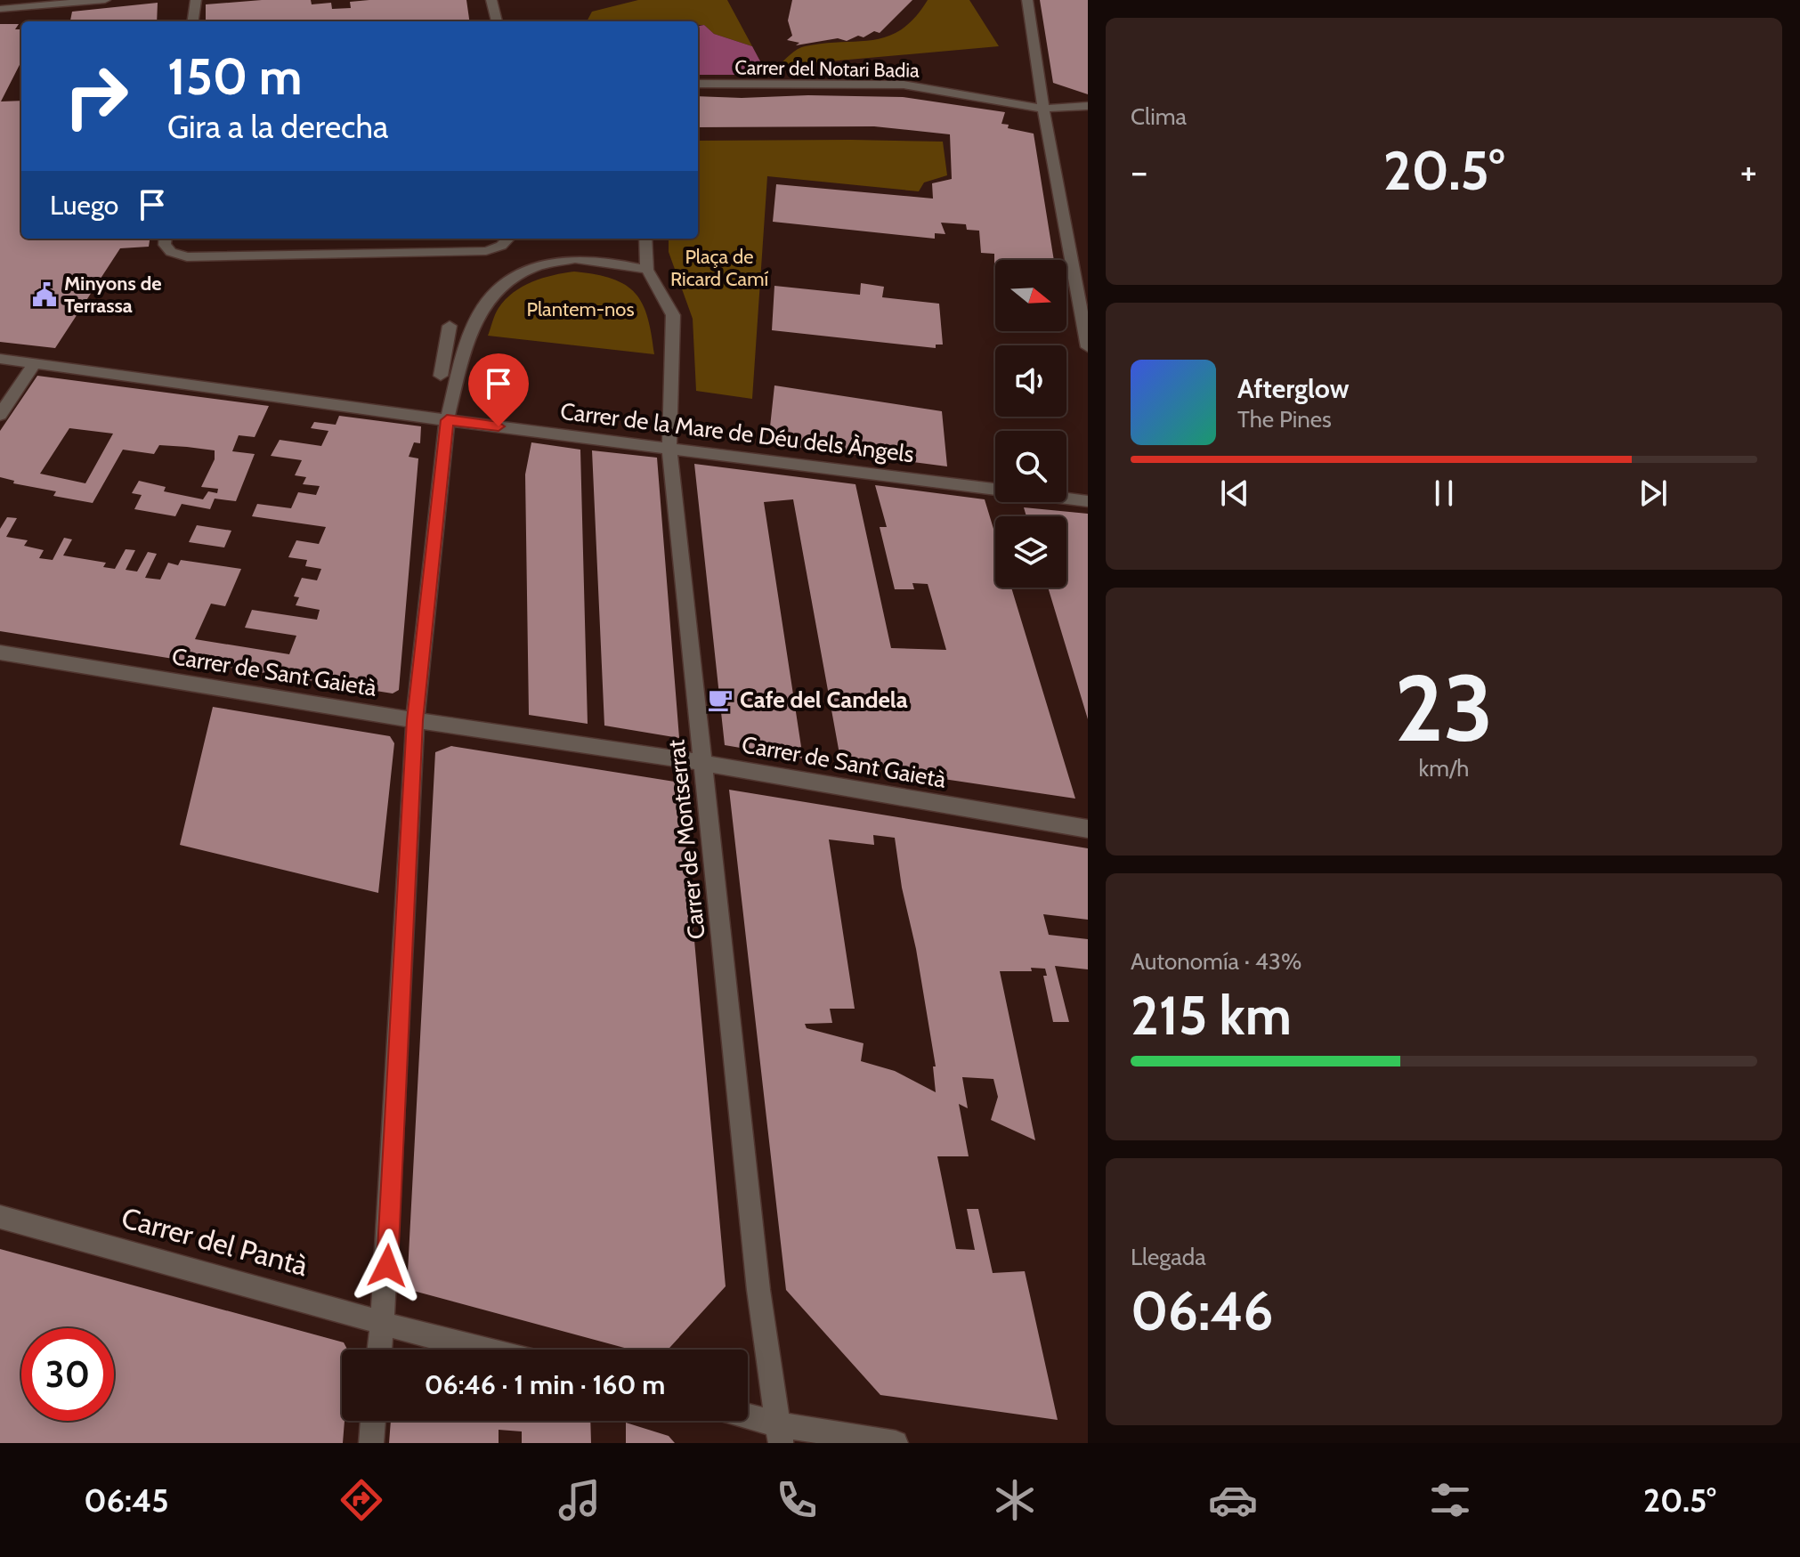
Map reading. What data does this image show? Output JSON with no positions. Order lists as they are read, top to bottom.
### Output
{
  "streets": {
    "street": [
      "Carrer del Notari Badia",
      "Carrer de la Mare de Déu dels Àngels",
      "Carrer de Sant Gaietà",
      "Carrer de Montserrat",
      "Carrer del Pantà"
    ]
  },
  "crossings": [
    ["Carrer de la Mare de Déu dels Àngels", "Carrer de Montserrat"],
    ["Carrer de Sant Gaietà", "Carrer de Montserrat"]
  ],
  "parks": ["Plaça de Ricard Camí", "Plantem-nos"],
  "places": {
    "public building": ["Minyons de Terrassa"],
    "cafe": ["Cafe del Candela"]
  },
  "north": "right",
  "page": {
    "tile": [
      "Clima",
      ["23", "km/h"],
      ["Autonomía · 43%", "215 km"],
      ["Llegada", "06:46"]
    ],
    "turn": ["150 m", "Gira a la derecha"],
    "heat": ["−", "20.5°", "+"],
    "then": "Luego",
    "song": ["Afterglow", "The Pines"],
    "limit": "30",
    "trip": "06:46 · 1 min · 160 m",
    "tabs": ["06:45", "20.5°"]
  }
}
